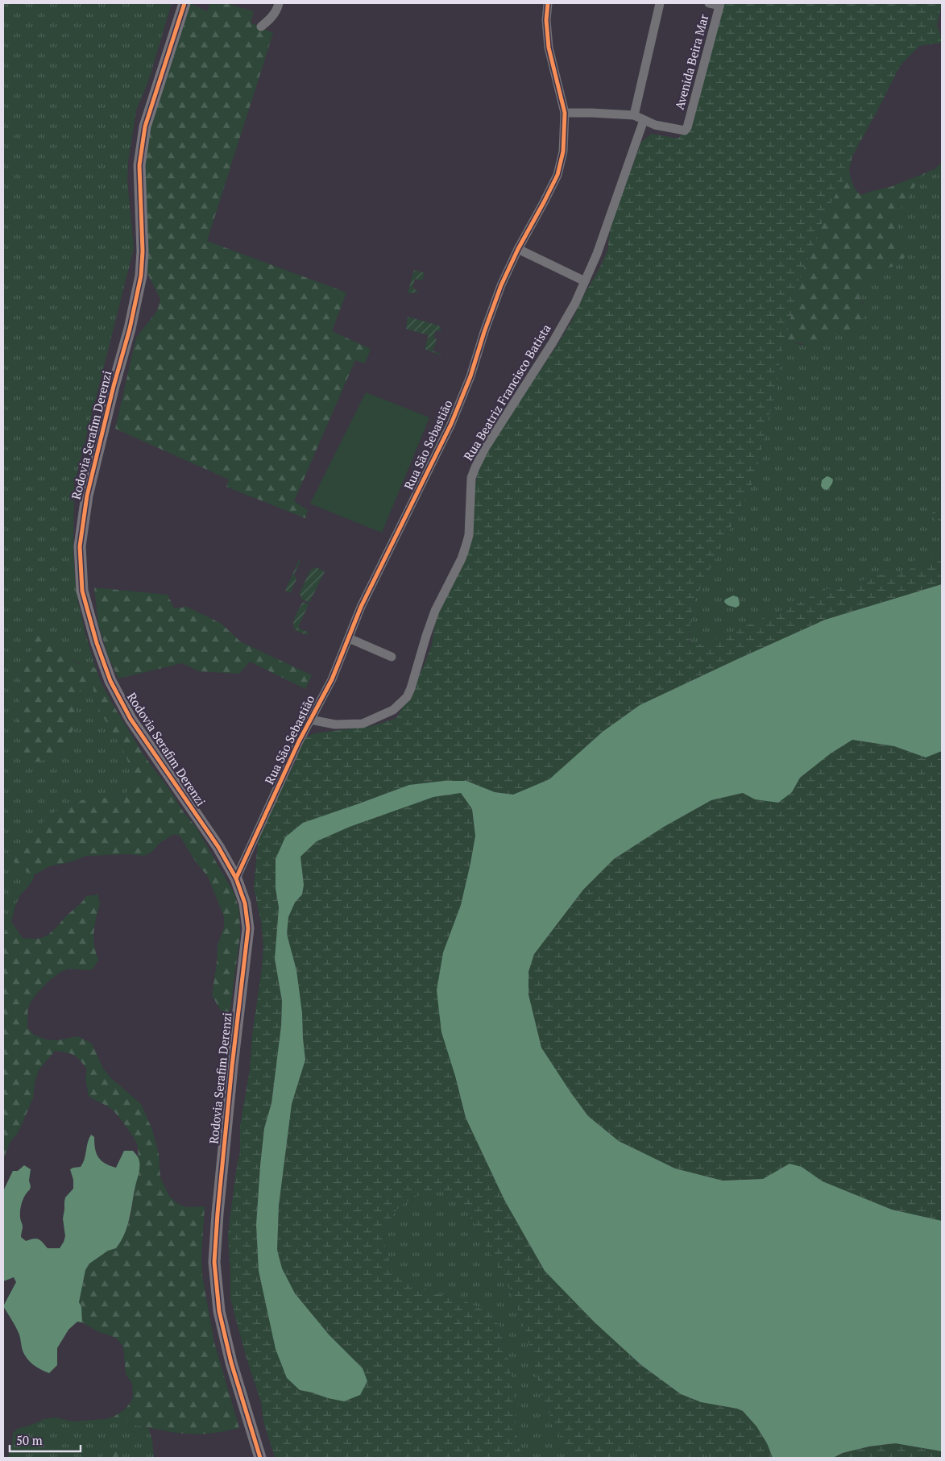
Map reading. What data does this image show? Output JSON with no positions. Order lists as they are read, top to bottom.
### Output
{
  "streets": {
    "main road": ["Rodovia Serafim Derenzi"],
    "street": ["Avenida Beira Mar", "Rua Beatriz Francisco Batista", "Rua São Sebastião"]
  },
  "crossings": [
    ["Avenida Beira Mar", "Rua Beatriz Francisco Batista"],
    ["Rua Beatriz Francisco Batista", "Rua São Sebastião"],
    ["Rodovia Serafim Derenzi", "Rua São Sebastião"]
  ],
  "scale_bar": "50 m"
}
